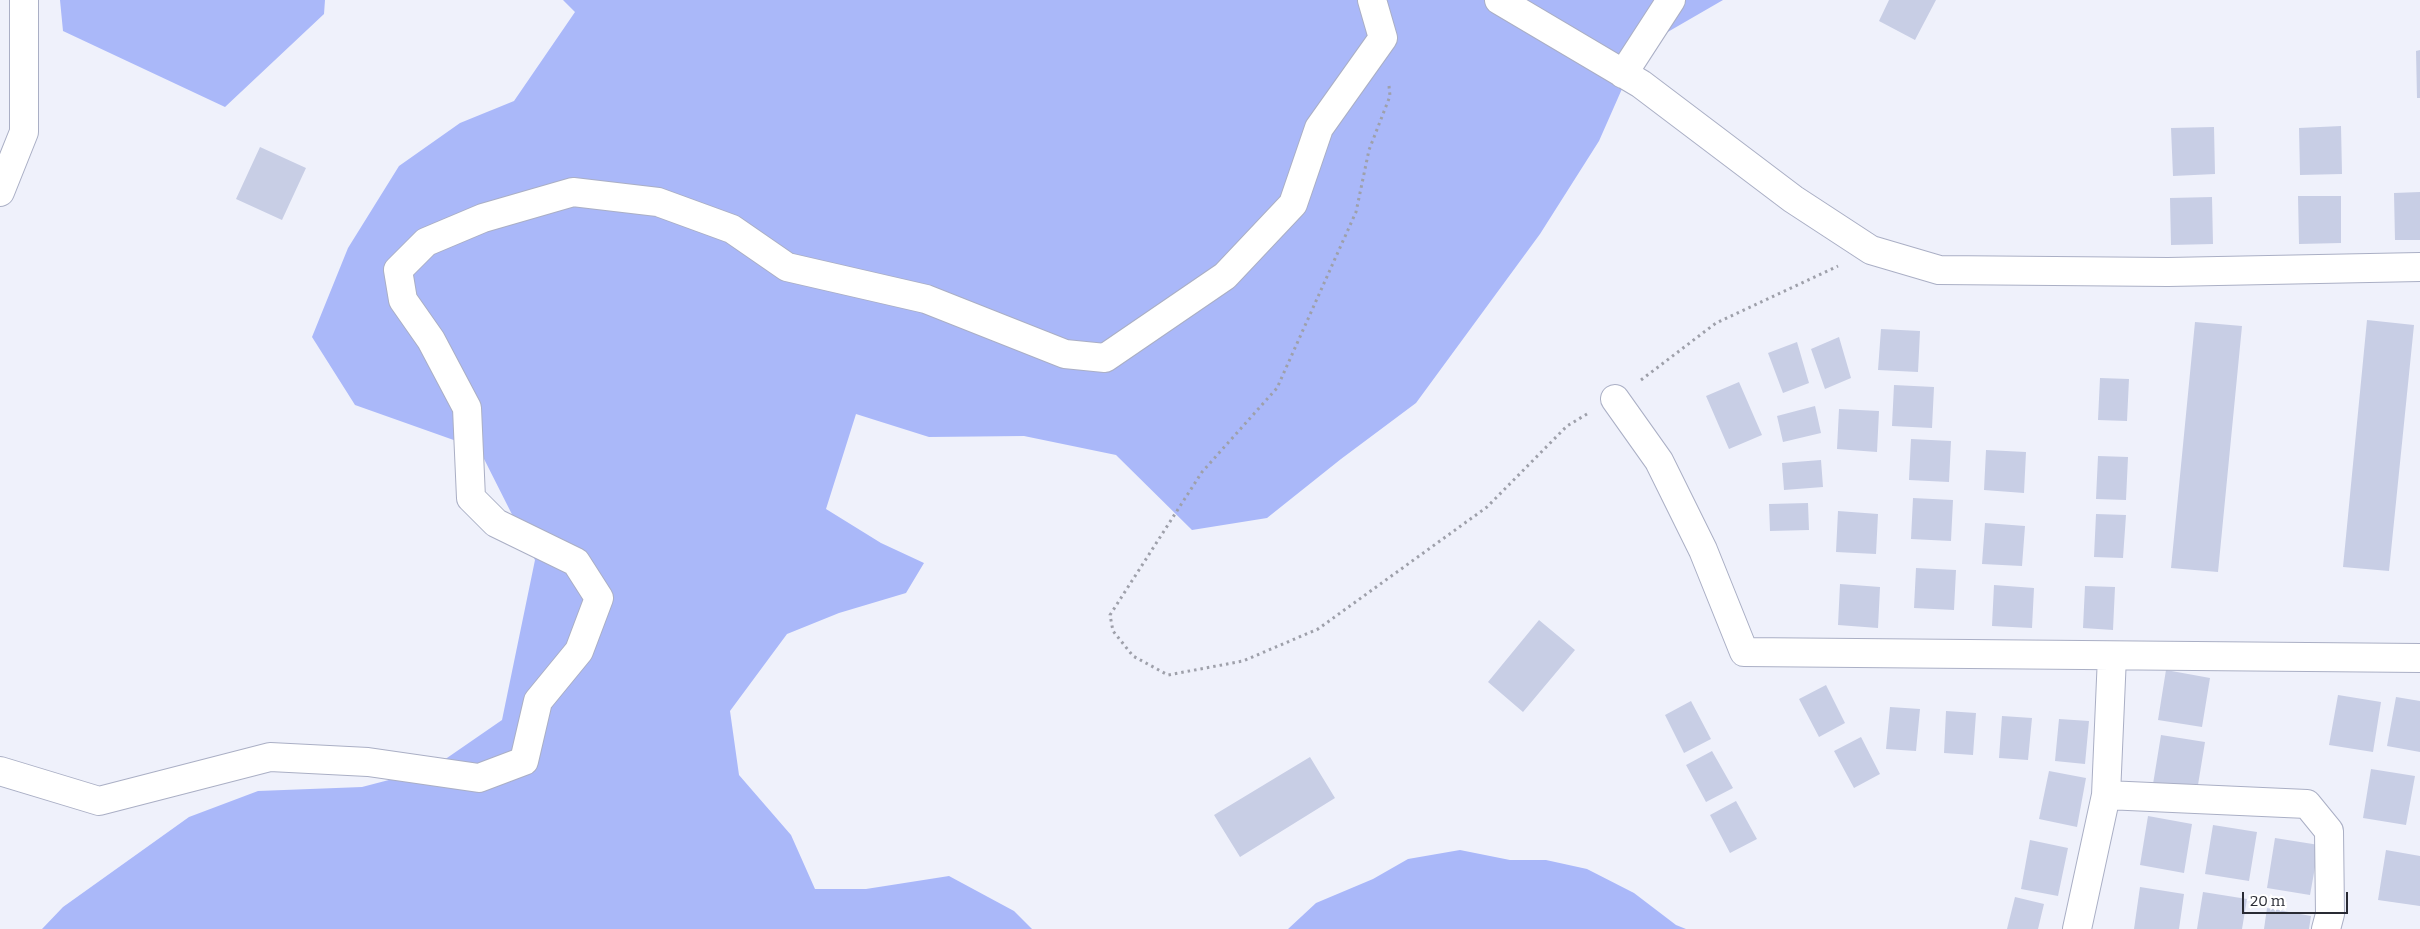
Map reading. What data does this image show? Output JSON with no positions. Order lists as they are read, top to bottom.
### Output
{
  "scale_bar": "20 m"
}
